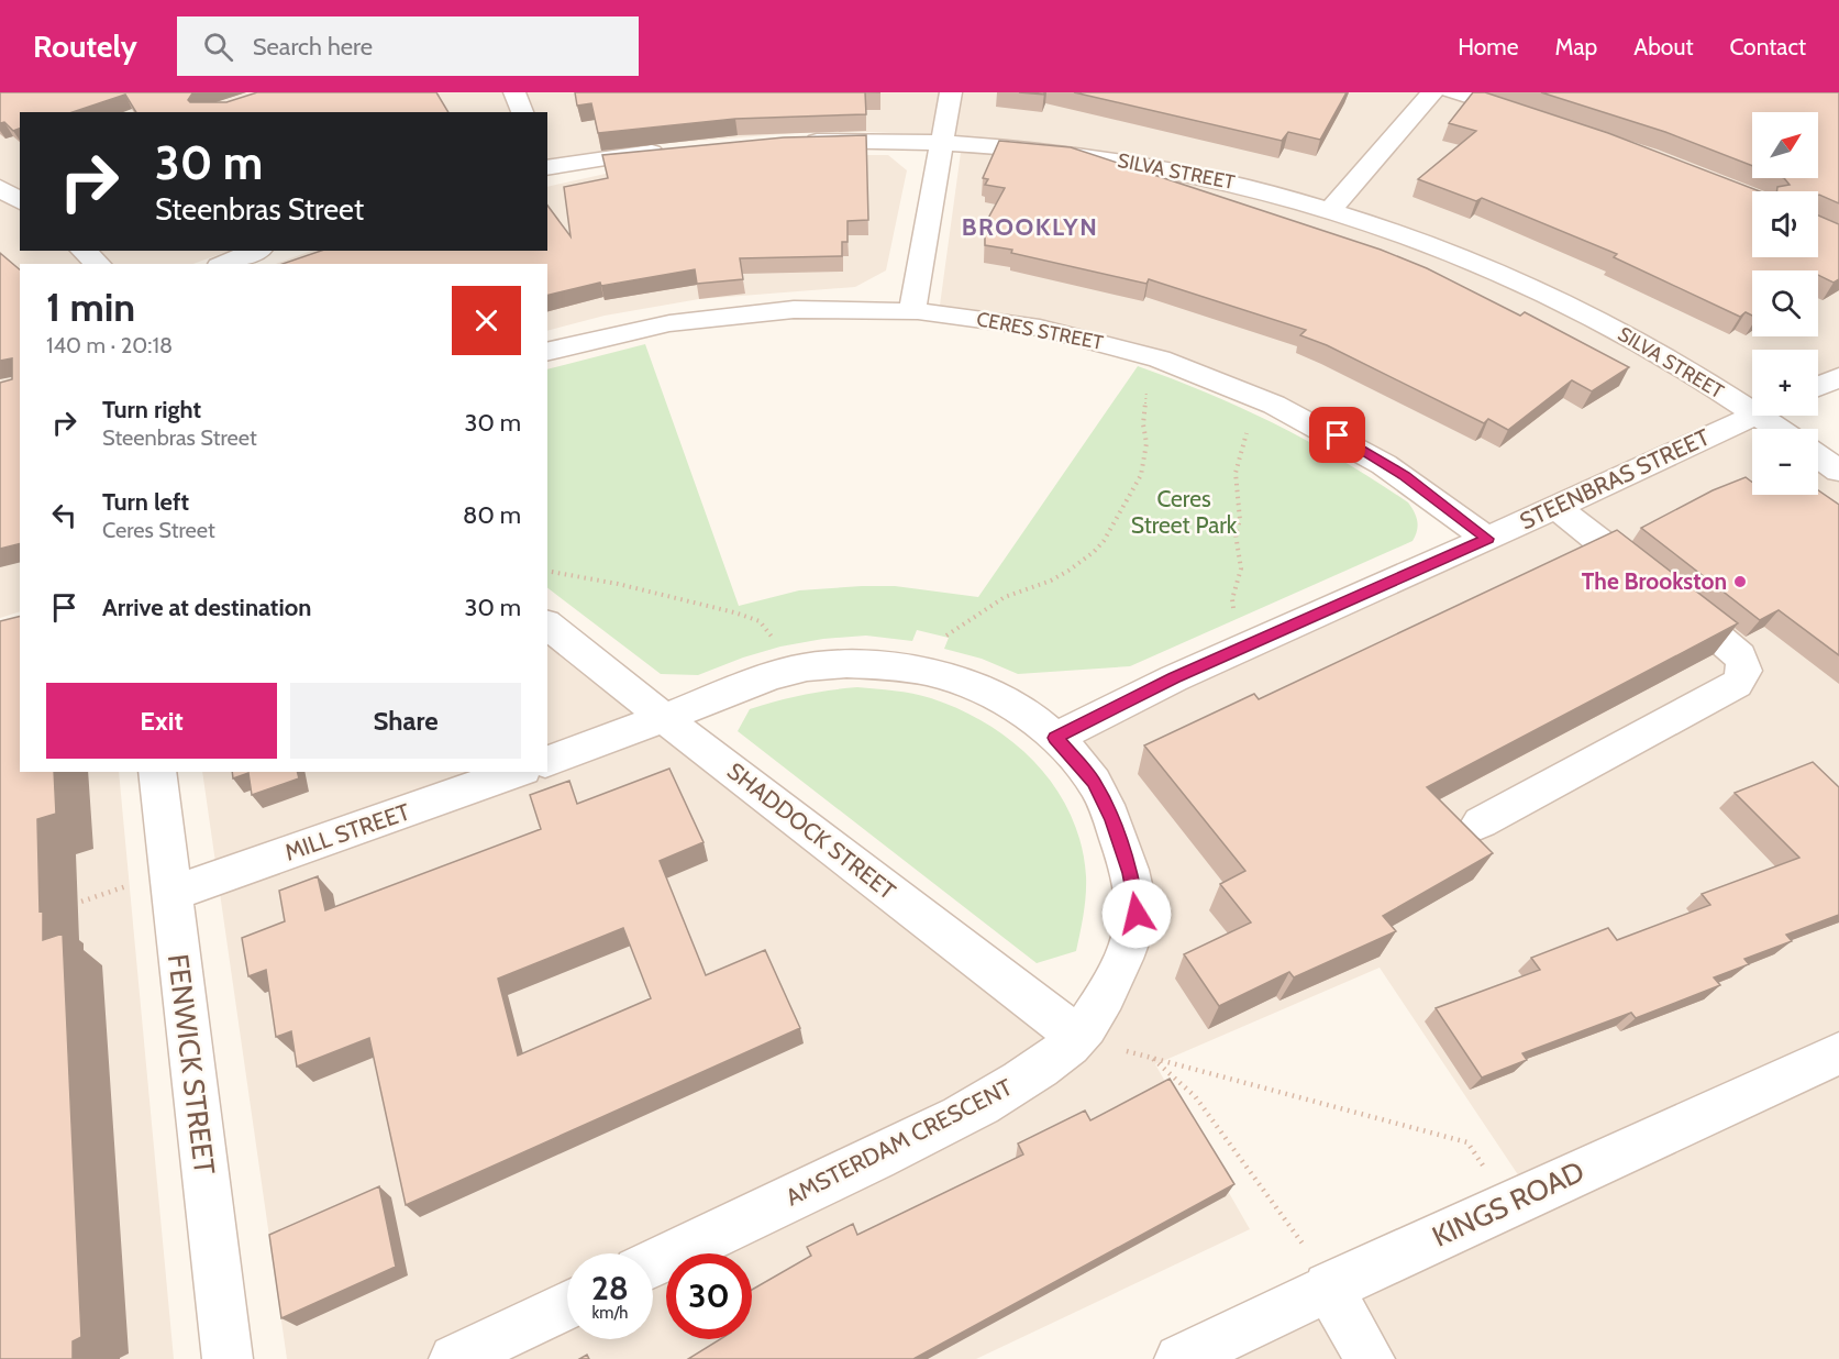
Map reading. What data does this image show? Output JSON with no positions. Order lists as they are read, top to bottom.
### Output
{
  "streets": {
    "street": [
      "SILVA STREET",
      "CERES STREET",
      "STEENBRAS STREET",
      "SHADDOCK STREET",
      "MILL STREET",
      "FENWICK STREET",
      "AMSTERDAM CRESCENT",
      "KINGS ROAD"
    ]
  },
  "crossings": [
    ["CERES STREET", "STEENBRAS STREET"],
    ["STEENBRAS STREET", "AMSTERDAM CRESCENT"],
    ["SHADDOCK STREET", "AMSTERDAM CRESCENT"],
    ["MILL STREET", "FENWICK STREET"]
  ],
  "districts": ["BROOKLYN"],
  "parks": ["Ceres Street Park"],
  "places": ["The Brookston"],
  "north": "top right",
  "page": {
    "header": "Routely",
    "search": "Search here",
    "nav": [
      "Home",
      "Map",
      "About",
      "Contact"
    ],
    "map_buttons": ["+", "−"],
    "turn": ["30 m", "Steenbras Street"],
    "heading": ["1 min", "140 m · 20:18"],
    "list": [
      {
        "name": "Turn right",
        "note": "Steenbras Street",
        "value": "30 m"
      },
      {
        "name": "Turn left",
        "note": "Ceres Street",
        "value": "80 m"
      },
      {
        "name": "Arrive at destination",
        "value": "30 m"
      }
    ],
    "buttons": ["Exit", "Share"],
    "speed": "28 km/h",
    "limit": "30"
  }
}
